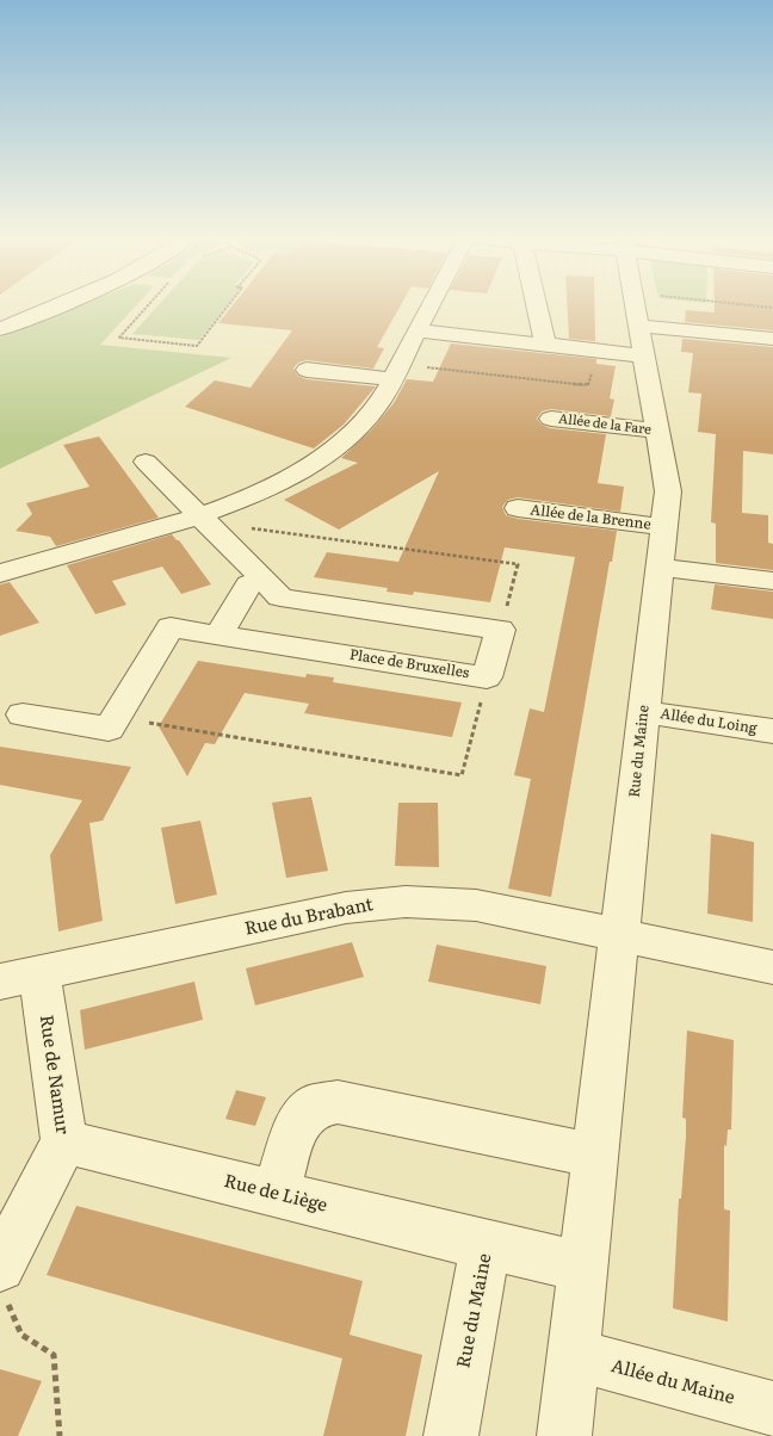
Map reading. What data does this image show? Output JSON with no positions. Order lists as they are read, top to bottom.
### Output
{
  "streets": {
    "street": [
      "Allée de la Fare",
      "Allée de la Brenne",
      "Place de Bruxelles",
      "Allée du Loing",
      "Rue du Maine",
      "Rue du Brabant",
      "Rue de Namur",
      "Rue de Liège",
      "Allée du Maine"
    ]
  },
  "crossings": [
    ["Allée de la Fare", "Rue du Maine"],
    ["Allée de la Brenne", "Rue du Maine"],
    ["Allée du Loing", "Rue du Maine"],
    ["Rue du Maine", "Rue du Brabant"],
    ["Rue du Maine", "Rue de Liège"],
    ["Rue du Maine", "Allée du Maine"],
    ["Rue du Brabant", "Rue de Namur"],
    ["Rue de Namur", "Rue de Liège"]
  ]
}
